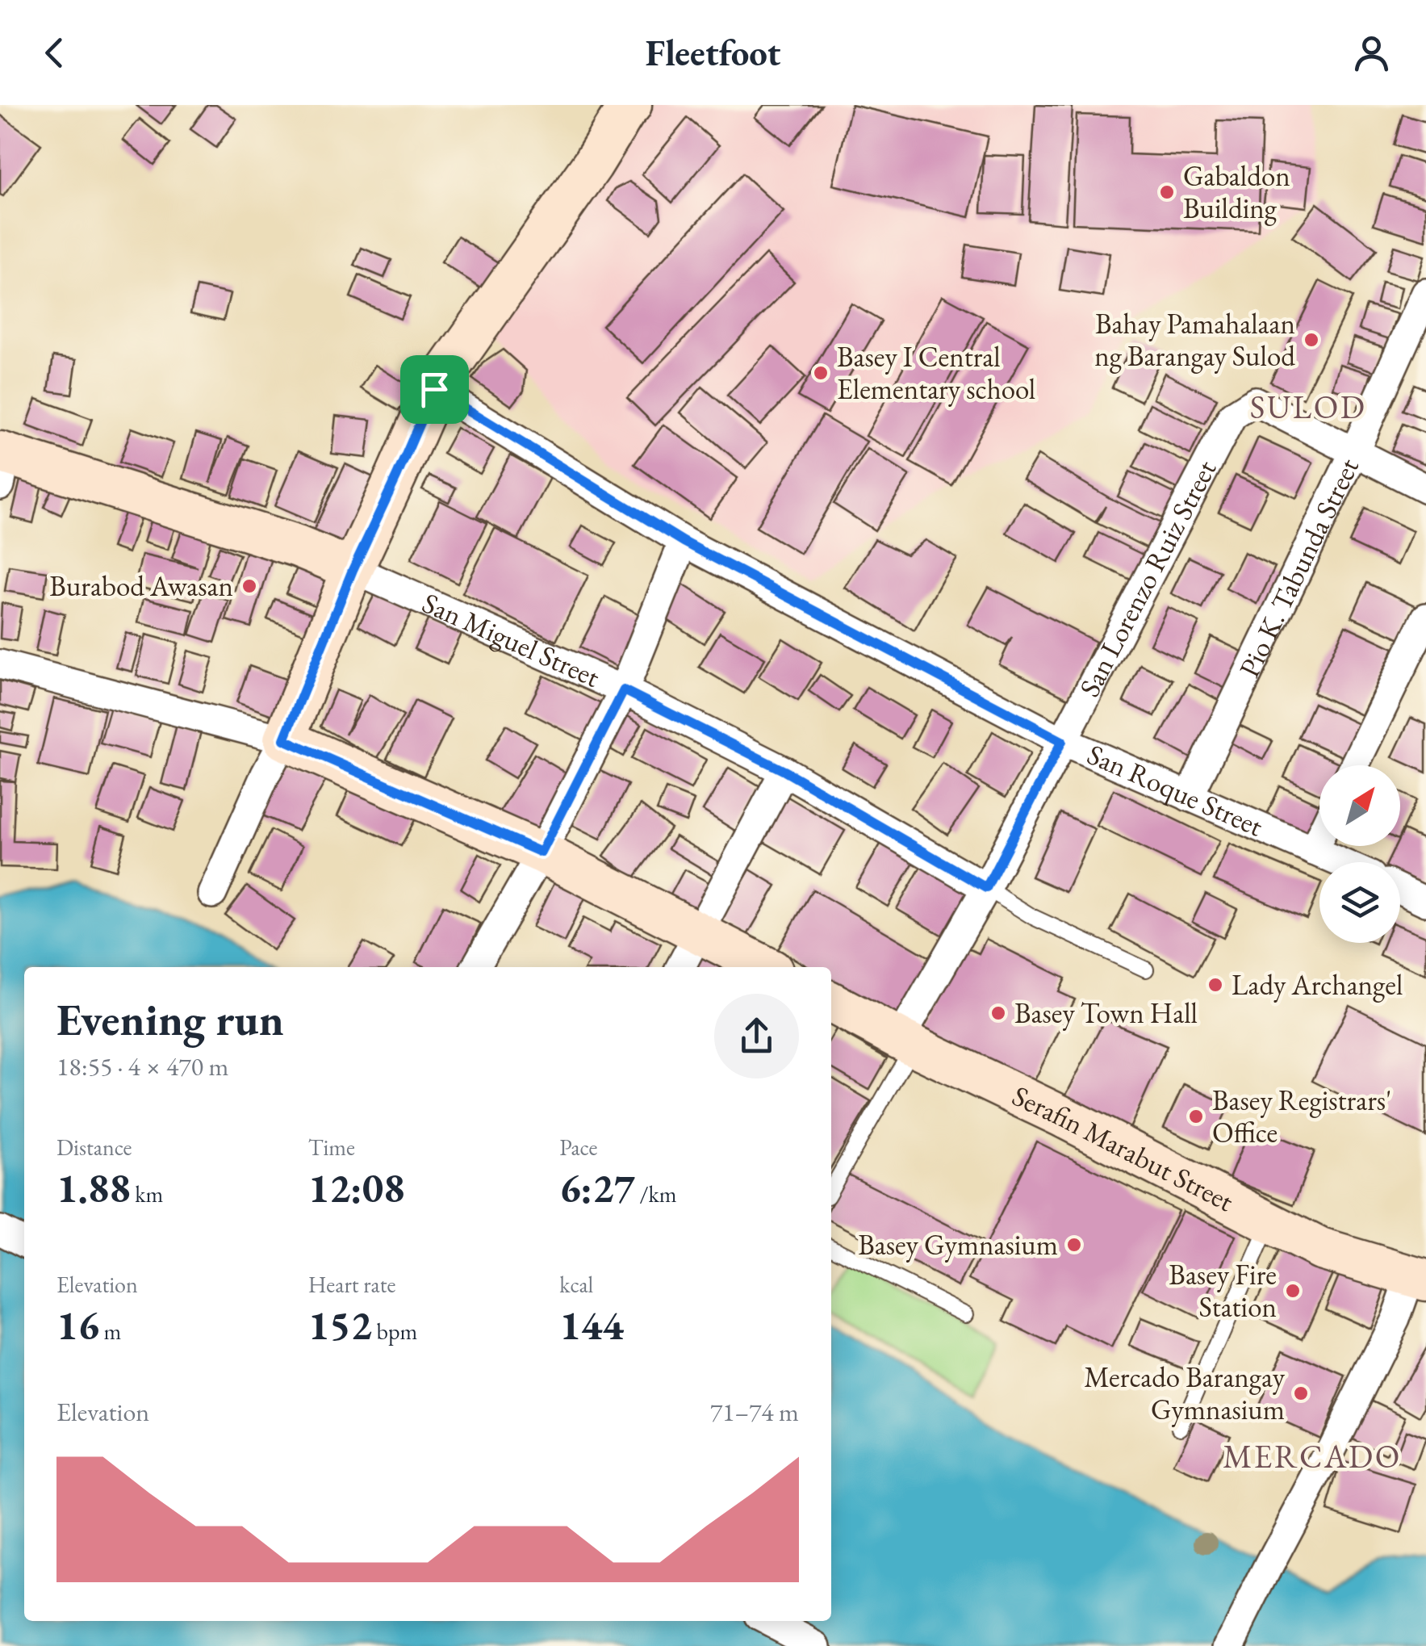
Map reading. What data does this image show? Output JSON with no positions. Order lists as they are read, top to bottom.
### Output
{
  "streets": {
    "street": [
      "Pio K. Tabunda Street",
      "San Lorenzo Ruiz Street",
      "San Miguel Street",
      "San Roque Street",
      "Serafin Marabut Street"
    ]
  },
  "crossings": [
    ["Pio K. Tabunda Street", "San Lorenzo Ruiz Street"],
    ["Pio K. Tabunda Street", "San Roque Street"],
    ["San Lorenzo Ruiz Street", "San Miguel Street"],
    ["San Lorenzo Ruiz Street", "San Roque Street"],
    ["San Lorenzo Ruiz Street", "Serafin Marabut Street"]
  ],
  "districts": ["SULOD", "MERCADO"],
  "places": [
    "Gabaldon Building",
    "Bahay Pamahalaan ng Barangay Sulod",
    "Basey Ⅰ Central Elementary school",
    "Burabod Awasan",
    "Lady Archangel",
    "Basey Town Hall",
    "Basey Registrars' Office",
    "Basey Gymnasium",
    "Basey Fire Station",
    "Mercado Barangay Gymnasium"
  ],
  "north": "top right",
  "page": {
    "header": "Fleetfoot",
    "heading": ["Evening run", "18:55 · 4 × 470 m"],
    "stats": [
      ["Distance", "1.88 km"],
      ["Time", "12:08"],
      ["Pace", "6:27 /km"],
      ["Elevation", "16 m"],
      ["Heart rate", "152 bpm"],
      ["kcal", "144"]
    ],
    "chart": ["Elevation", "71–74 m"]
  }
}
